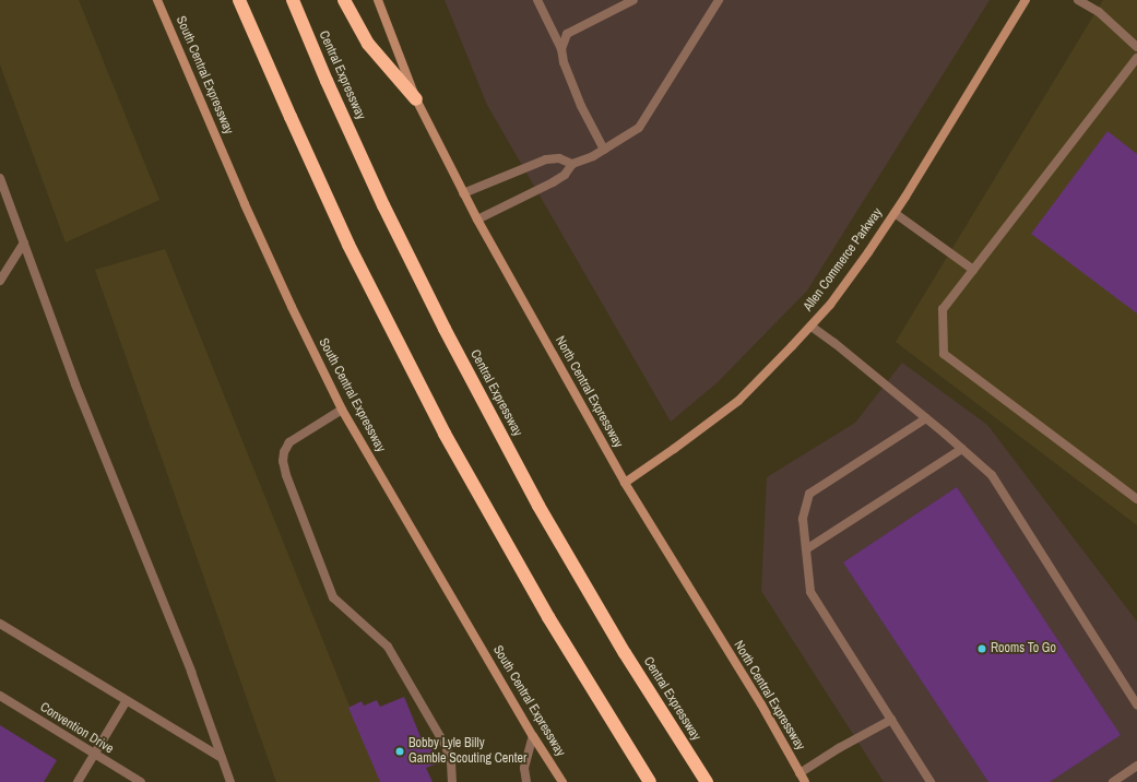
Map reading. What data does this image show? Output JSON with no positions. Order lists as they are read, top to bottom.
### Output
{
  "streets": {
    "highway": ["Central Expressway"],
    "main road": ["South Central Expressway", "Allen Commerce Parkway", "North Central Expressway"],
    "street": ["Convention Drive"]
  },
  "crossings": [
    ["Allen Commerce Parkway", "North Central Expressway"]
  ],
  "places": ["Rooms To Go", "Bobby Lyle Billy Gamble Scouting Center"]
}
